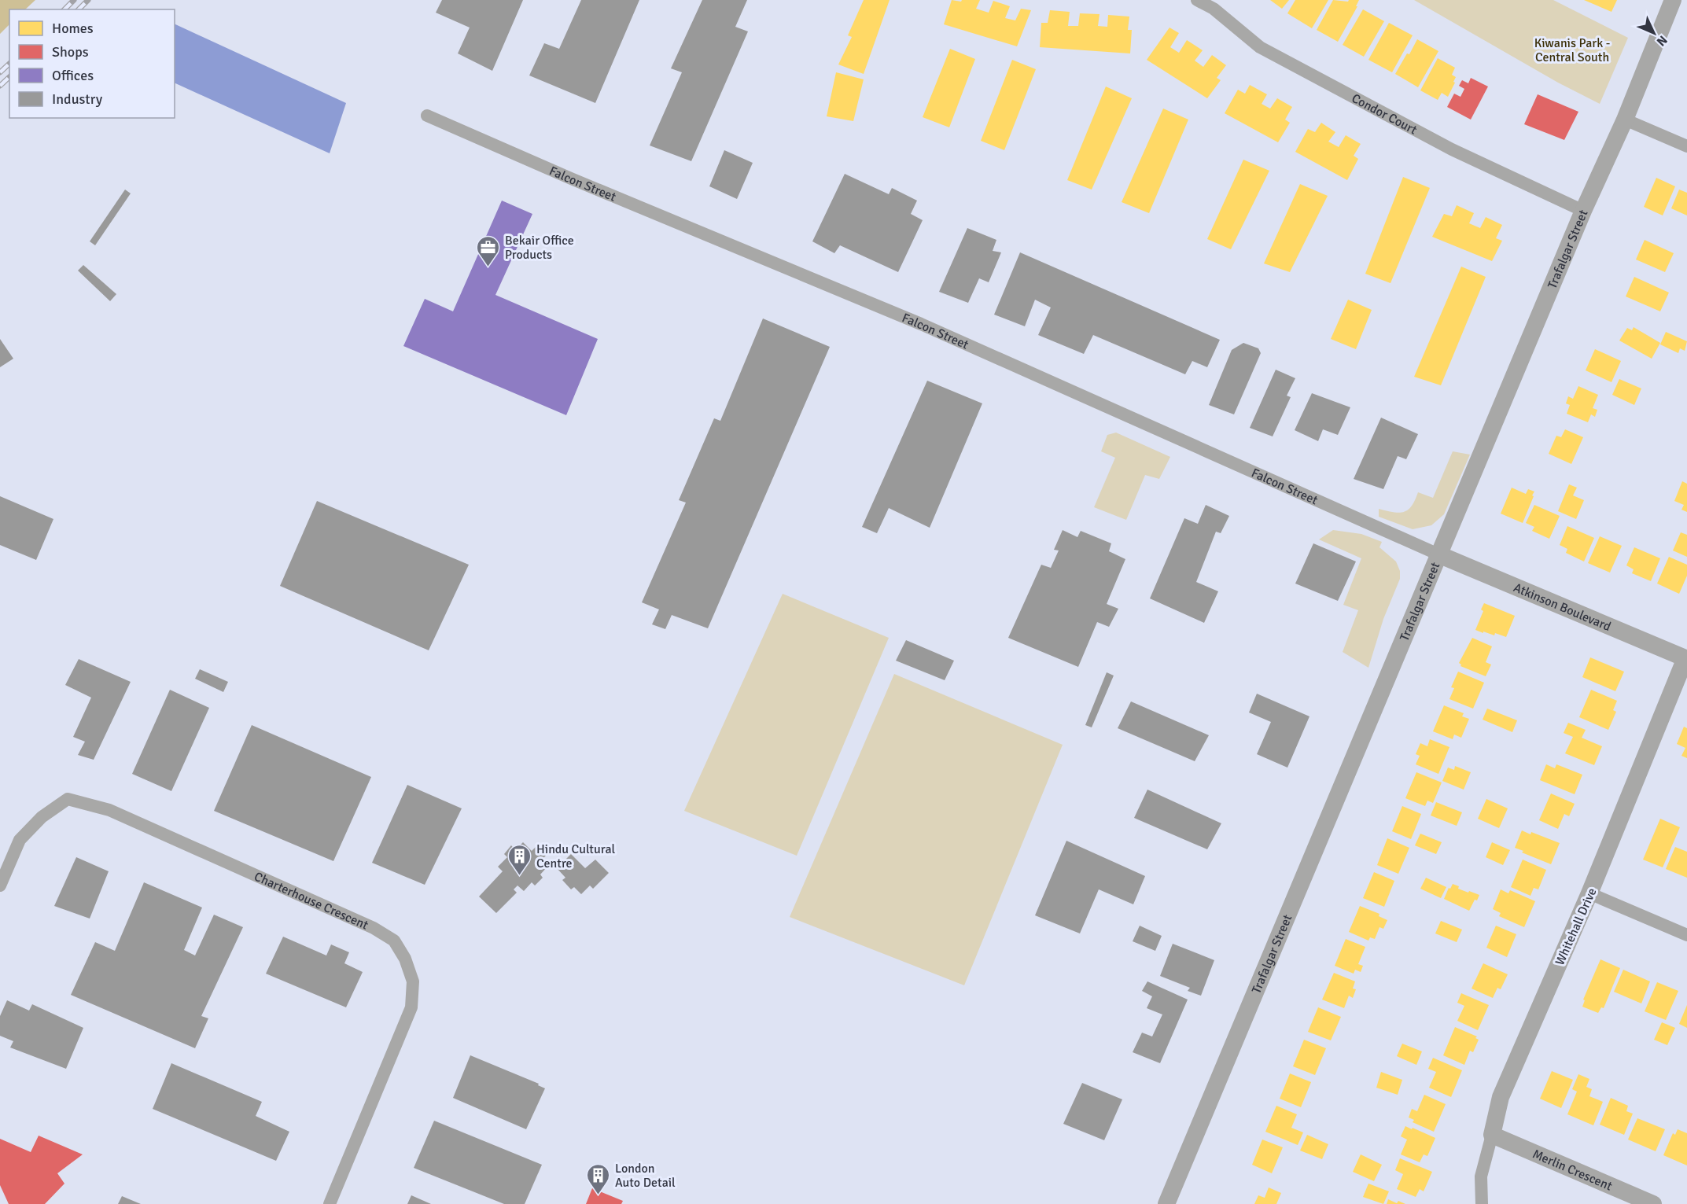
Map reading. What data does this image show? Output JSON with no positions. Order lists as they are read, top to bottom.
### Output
{
  "streets": {
    "main road": [
      "Trafalgar Street",
      "Atkinson Boulevard",
      "Whitehall Drive",
      "Merlin Crescent"
    ],
    "street": ["Condor Court", "Falcon Street", "Charterhouse Crescent"]
  },
  "crossings": [
    ["Condor Court", "Trafalgar Street"],
    ["Falcon Street", "Trafalgar Street"],
    ["Falcon Street", "Atkinson Boulevard"],
    ["Trafalgar Street", "Atkinson Boulevard"],
    ["Atkinson Boulevard", "Whitehall Drive"],
    ["Whitehall Drive", "Merlin Crescent"]
  ],
  "parks": ["Kiwanis Park - Central South"],
  "places": {
    "office": ["Bekair Office Products"],
    "building": ["Hindu Cultural Centre", "London Auto Detail"]
  },
  "legend": [
    "Homes",
    "Shops",
    "Offices",
    "Industry"
  ],
  "north": "bottom right"
}
